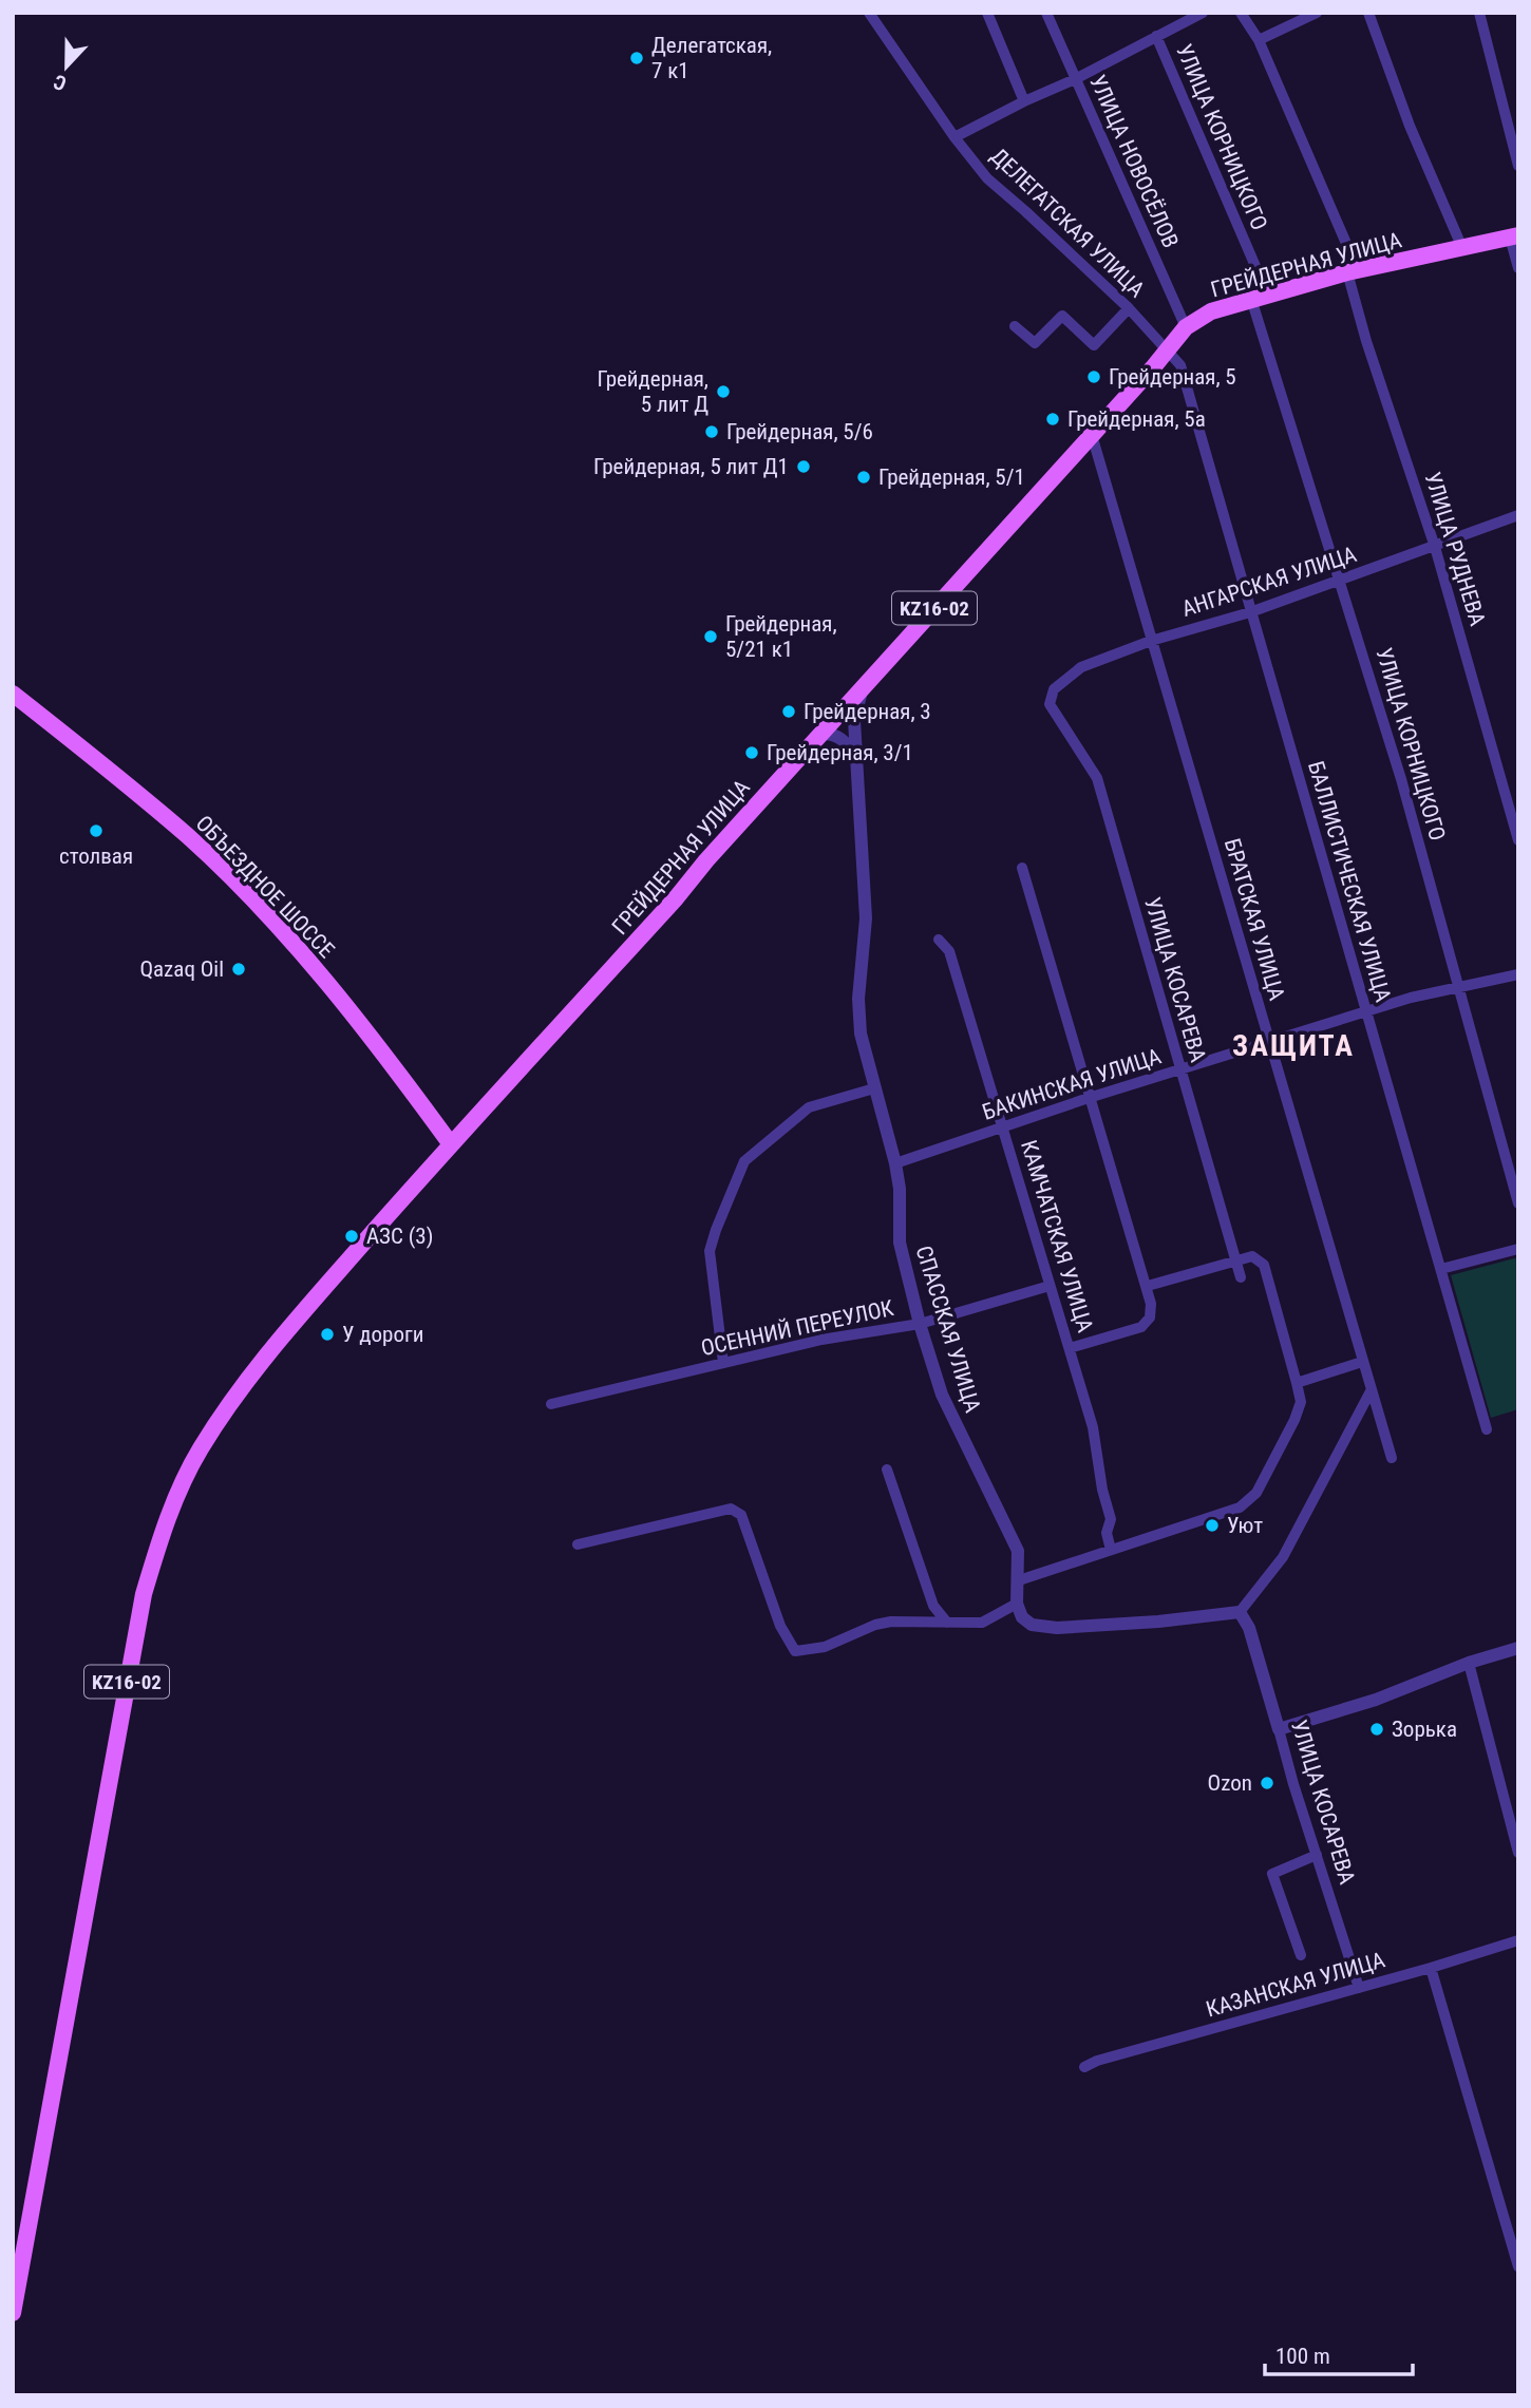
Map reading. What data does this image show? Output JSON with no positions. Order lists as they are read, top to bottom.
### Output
{
  "streets": {
    "main road": ["ГРЕЙДЕРНАЯ УЛИЦА", "KZ16-02", "ОБЪЕЗДНОЕ ШОССЕ"],
    "street": [
      "УЛИЦА КОРНИЦКОГО",
      "УЛИЦА НОВОСЁЛОВ",
      "ДЕЛЕГАТСКАЯ УЛИЦА",
      "УЛИЦА РУДНЕВА",
      "АНГАРСКАЯ УЛИЦА",
      "БАЛЛИСТИЧЕСКАЯ УЛИЦА",
      "БРАТСКАЯ УЛИЦА",
      "УЛИЦА КОСАРЕВА",
      "БАКИНСКАЯ УЛИЦА",
      "КАМЧАТСКАЯ УЛИЦА",
      "ОСЕННИЙ ПЕРЕУЛОК",
      "СПАССКАЯ УЛИЦА",
      "КАЗАНСКАЯ УЛИЦА"
    ]
  },
  "crossings": [
    ["УЛИЦА КОРНИЦКОГО", "ГРЕЙДЕРНАЯ УЛИЦА"],
    ["УЛИЦА КОРНИЦКОГО", "АНГАРСКАЯ УЛИЦА"],
    ["УЛИЦА КОРНИЦКОГО", "БАКИНСКАЯ УЛИЦА"],
    ["УЛИЦА НОВОСЁЛОВ", "ГРЕЙДЕРНАЯ УЛИЦА"],
    ["ДЕЛЕГАТСКАЯ УЛИЦА", "ГРЕЙДЕРНАЯ УЛИЦА"],
    ["ДЕЛЕГАТСКАЯ УЛИЦА", "БАЛЛИСТИЧЕСКАЯ УЛИЦА"],
    ["ГРЕЙДЕРНАЯ УЛИЦА", "УЛИЦА РУДНЕВА"],
    ["ГРЕЙДЕРНАЯ УЛИЦА", "KZ16-02"],
    ["ГРЕЙДЕРНАЯ УЛИЦА", "БАЛЛИСТИЧЕСКАЯ УЛИЦА"],
    ["ГРЕЙДЕРНАЯ УЛИЦА", "ОБЪЕЗДНОЕ ШОССЕ"],
    ["ГРЕЙДЕРНАЯ УЛИЦА", "БРАТСКАЯ УЛИЦА"],
    ["ГРЕЙДЕРНАЯ УЛИЦА", "СПАССКАЯ УЛИЦА"],
    ["УЛИЦА РУДНЕВА", "АНГАРСКАЯ УЛИЦА"],
    ["АНГАРСКАЯ УЛИЦА", "БАЛЛИСТИЧЕСКАЯ УЛИЦА"],
    ["АНГАРСКАЯ УЛИЦА", "БРАТСКАЯ УЛИЦА"],
    ["АНГАРСКАЯ УЛИЦА", "УЛИЦА КОСАРЕВА"],
    ["KZ16-02", "ОБЪЕЗДНОЕ ШОССЕ"],
    ["БАЛЛИСТИЧЕСКАЯ УЛИЦА", "БАКИНСКАЯ УЛИЦА"],
    ["БРАТСКАЯ УЛИЦА", "БАКИНСКАЯ УЛИЦА"],
    ["УЛИЦА КОСАРЕВА", "БАКИНСКАЯ УЛИЦА"],
    ["УЛИЦА КОСАРЕВА", "КАЗАНСКАЯ УЛИЦА"],
    ["БАКИНСКАЯ УЛИЦА", "КАМЧАТСКАЯ УЛИЦА"],
    ["БАКИНСКАЯ УЛИЦА", "СПАССКАЯ УЛИЦА"],
    ["КАМЧАТСКАЯ УЛИЦА", "ОСЕННИЙ ПЕРЕУЛОК"],
    ["ОСЕННИЙ ПЕРЕУЛОК", "СПАССКАЯ УЛИЦА"]
  ],
  "districts": ["ЗАЩИТА"],
  "places": [
    "Делегатская, 7 к1",
    "Грейдерная, 5",
    "Грейдерная, 5 лит Д",
    "Грейдерная, 5а",
    "Грейдерная, 5/6",
    "Грейдерная, 5 лит Д1",
    "Грейдерная, 5/1",
    "Грейдерная, 5/21 к1",
    "Грейдерная, 3",
    "Грейдерная, 3/1",
    "столвая",
    "Qazaq Oil",
    "АЗС (3)",
    "У дороги",
    "Уют",
    "Зорька",
    "Ozon"
  ],
  "scale_bar": "100 m",
  "north": "bottom"
}
